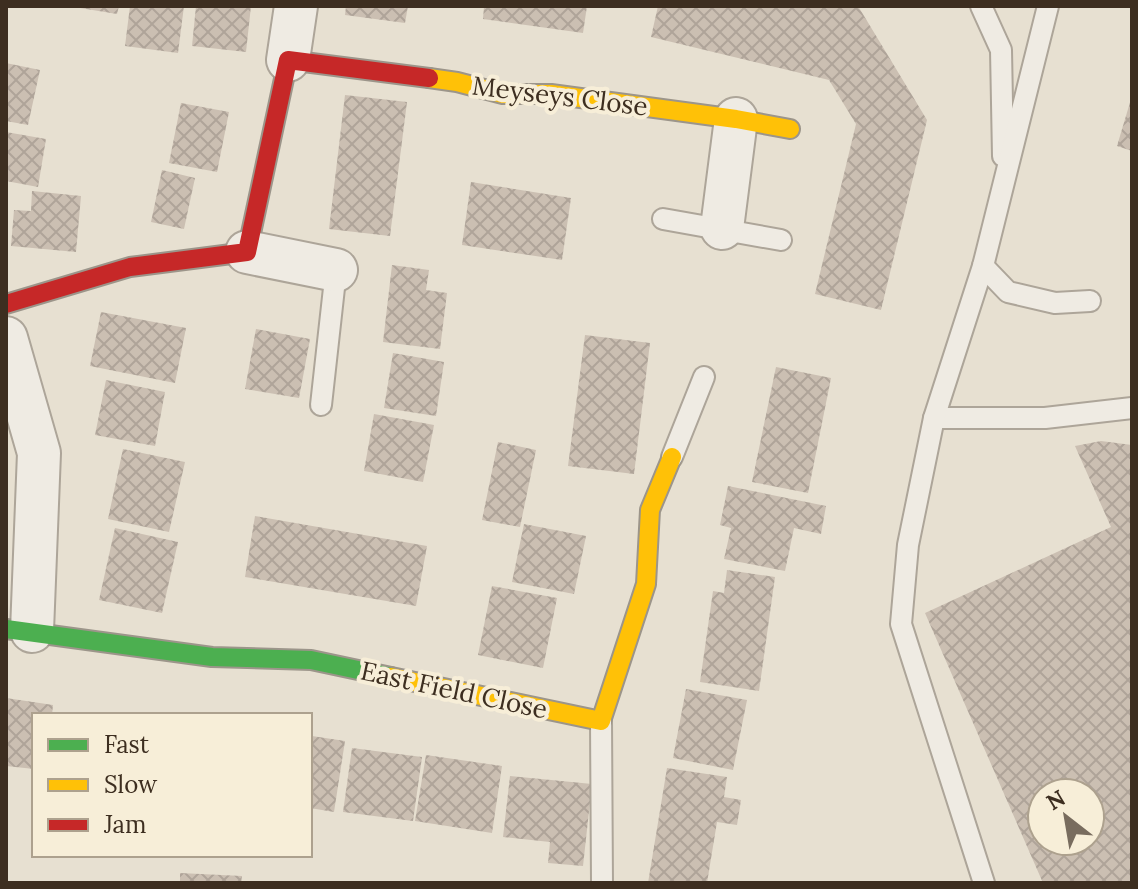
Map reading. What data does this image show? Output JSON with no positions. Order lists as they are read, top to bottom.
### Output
{
  "streets": {
    "street": ["Meyseys Close", "East Field Close"]
  },
  "legend": ["Fast", "Slow", "Jam"],
  "north": "top left"
}
